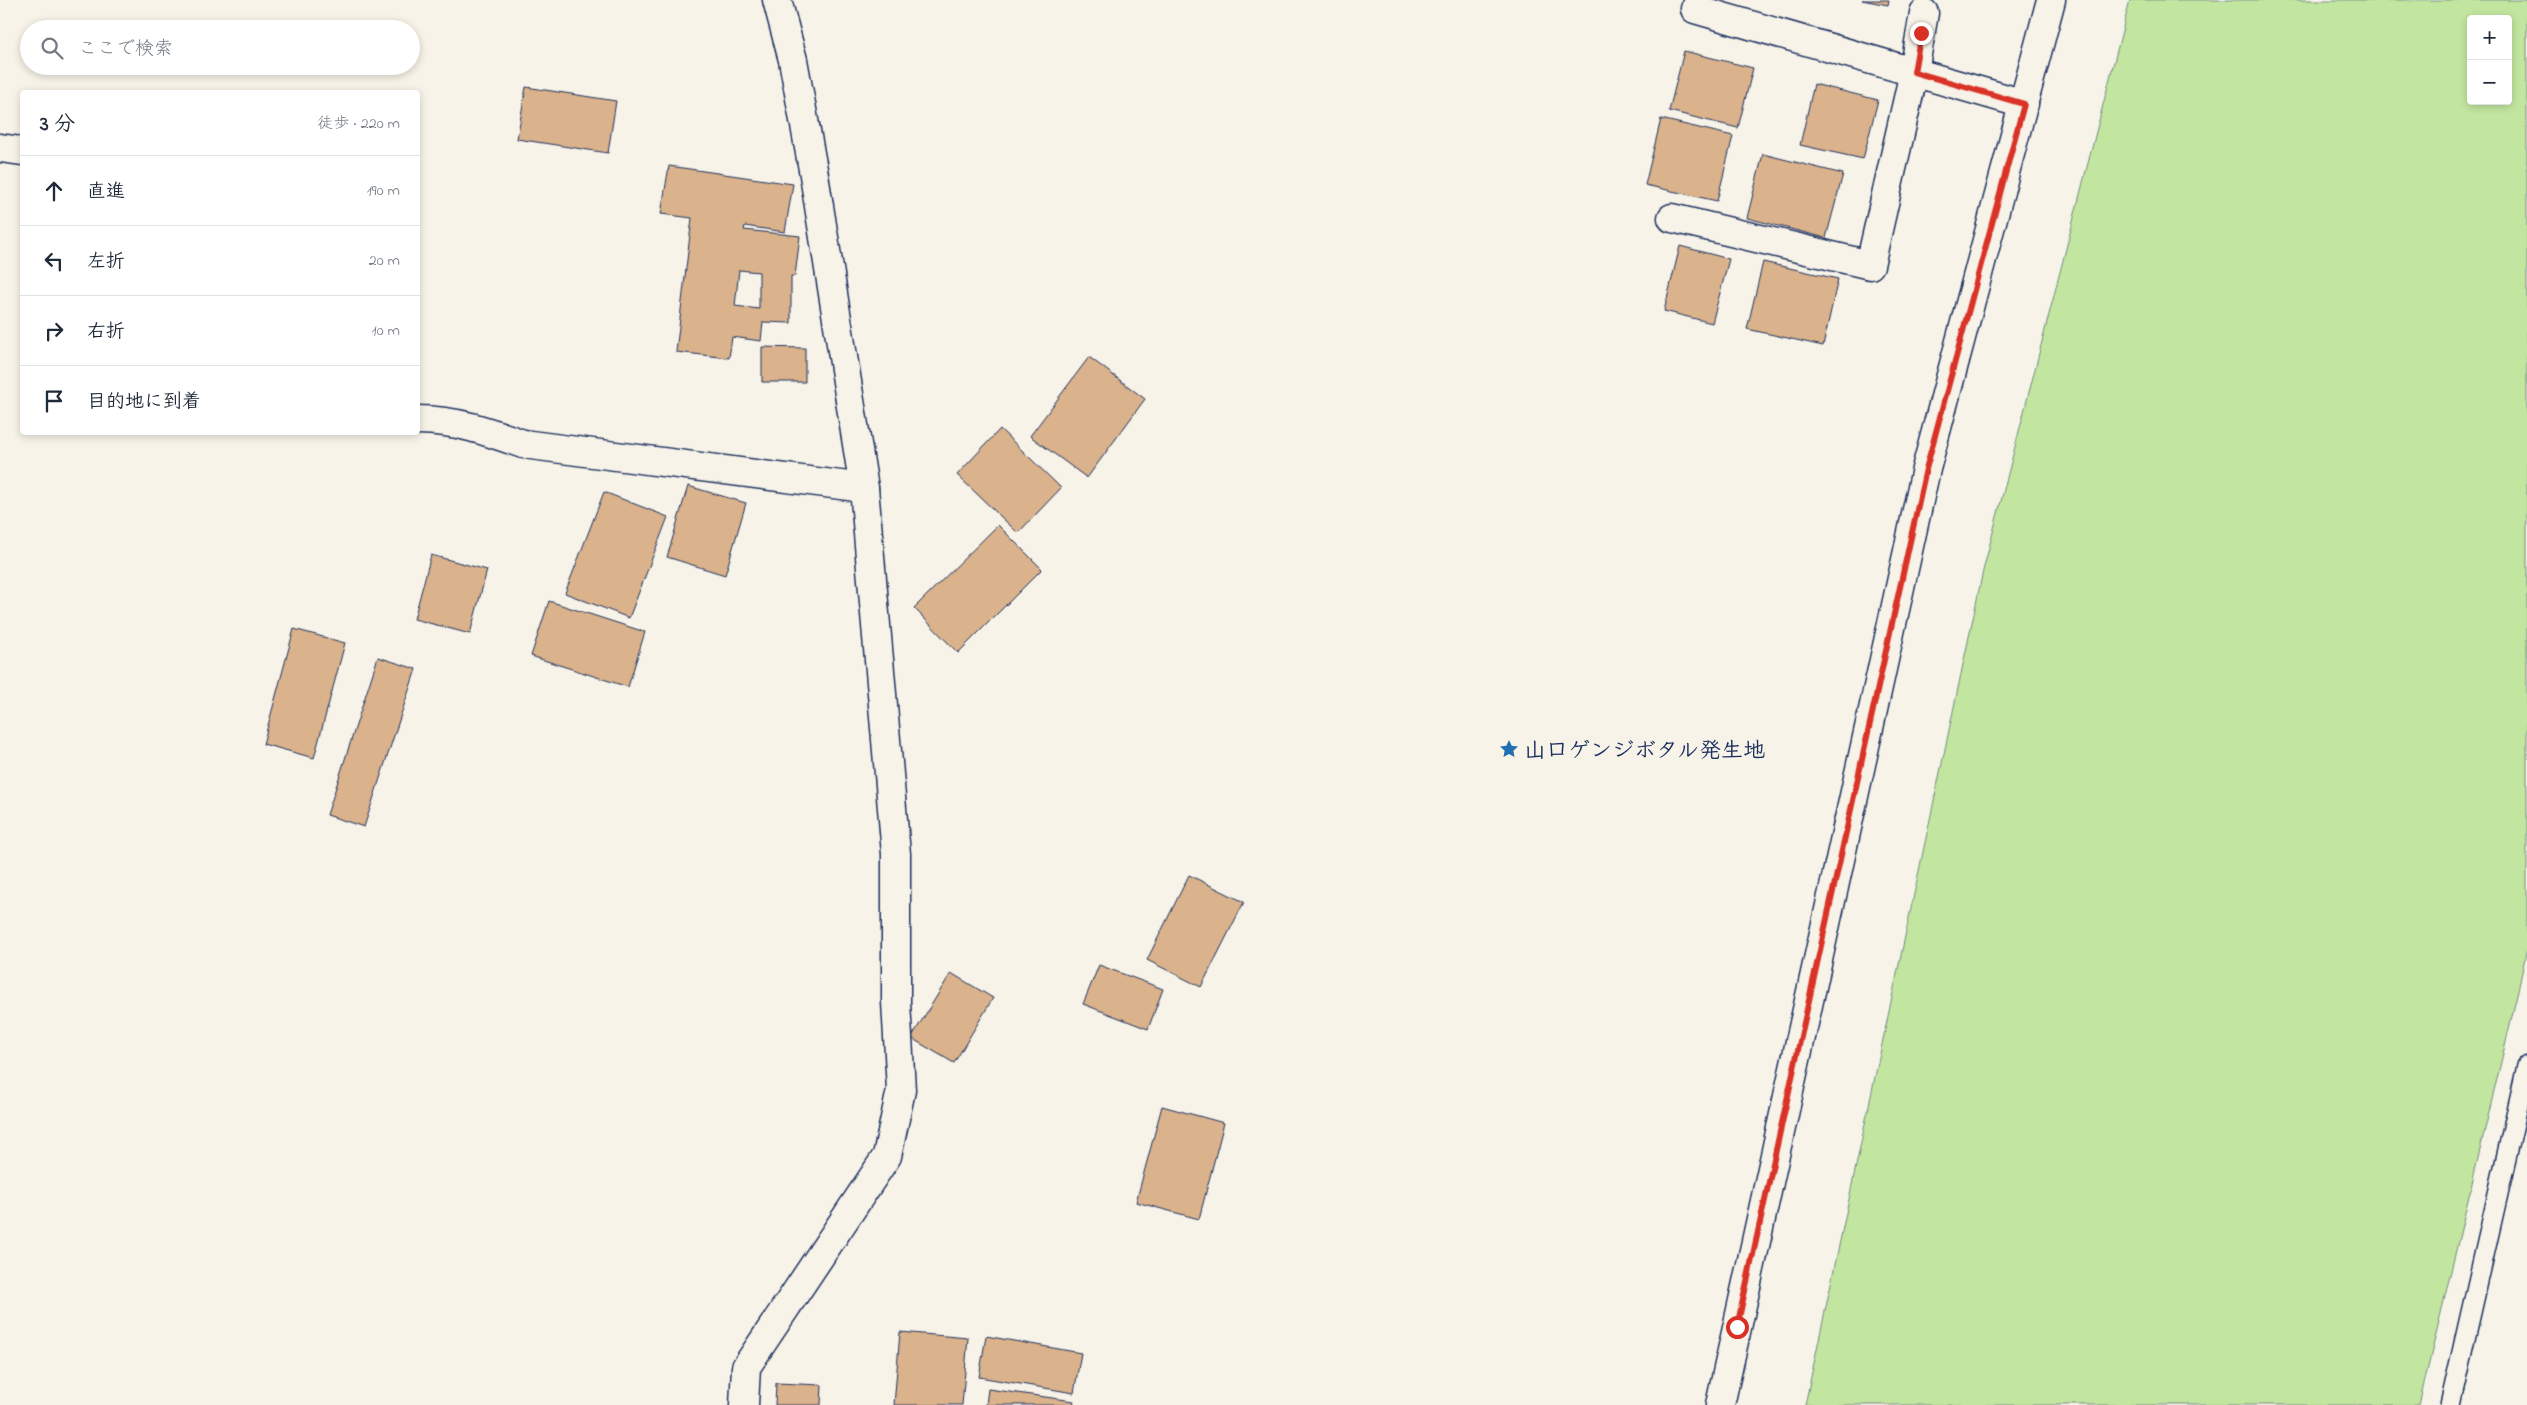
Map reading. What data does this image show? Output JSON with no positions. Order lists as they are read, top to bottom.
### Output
{
  "places": {
    "place": ["山口ゲンジボタル発生地"]
  },
  "page": {
    "map_buttons": ["+", "−"],
    "search": "ここで検索",
    "heading": ["3 分", "徒歩 · 220 m"],
    "list": [
      ["直進", "190 m"],
      ["左折", "20 m"],
      ["右折", "10 m"],
      "目的地に到着"
    ]
  }
}
